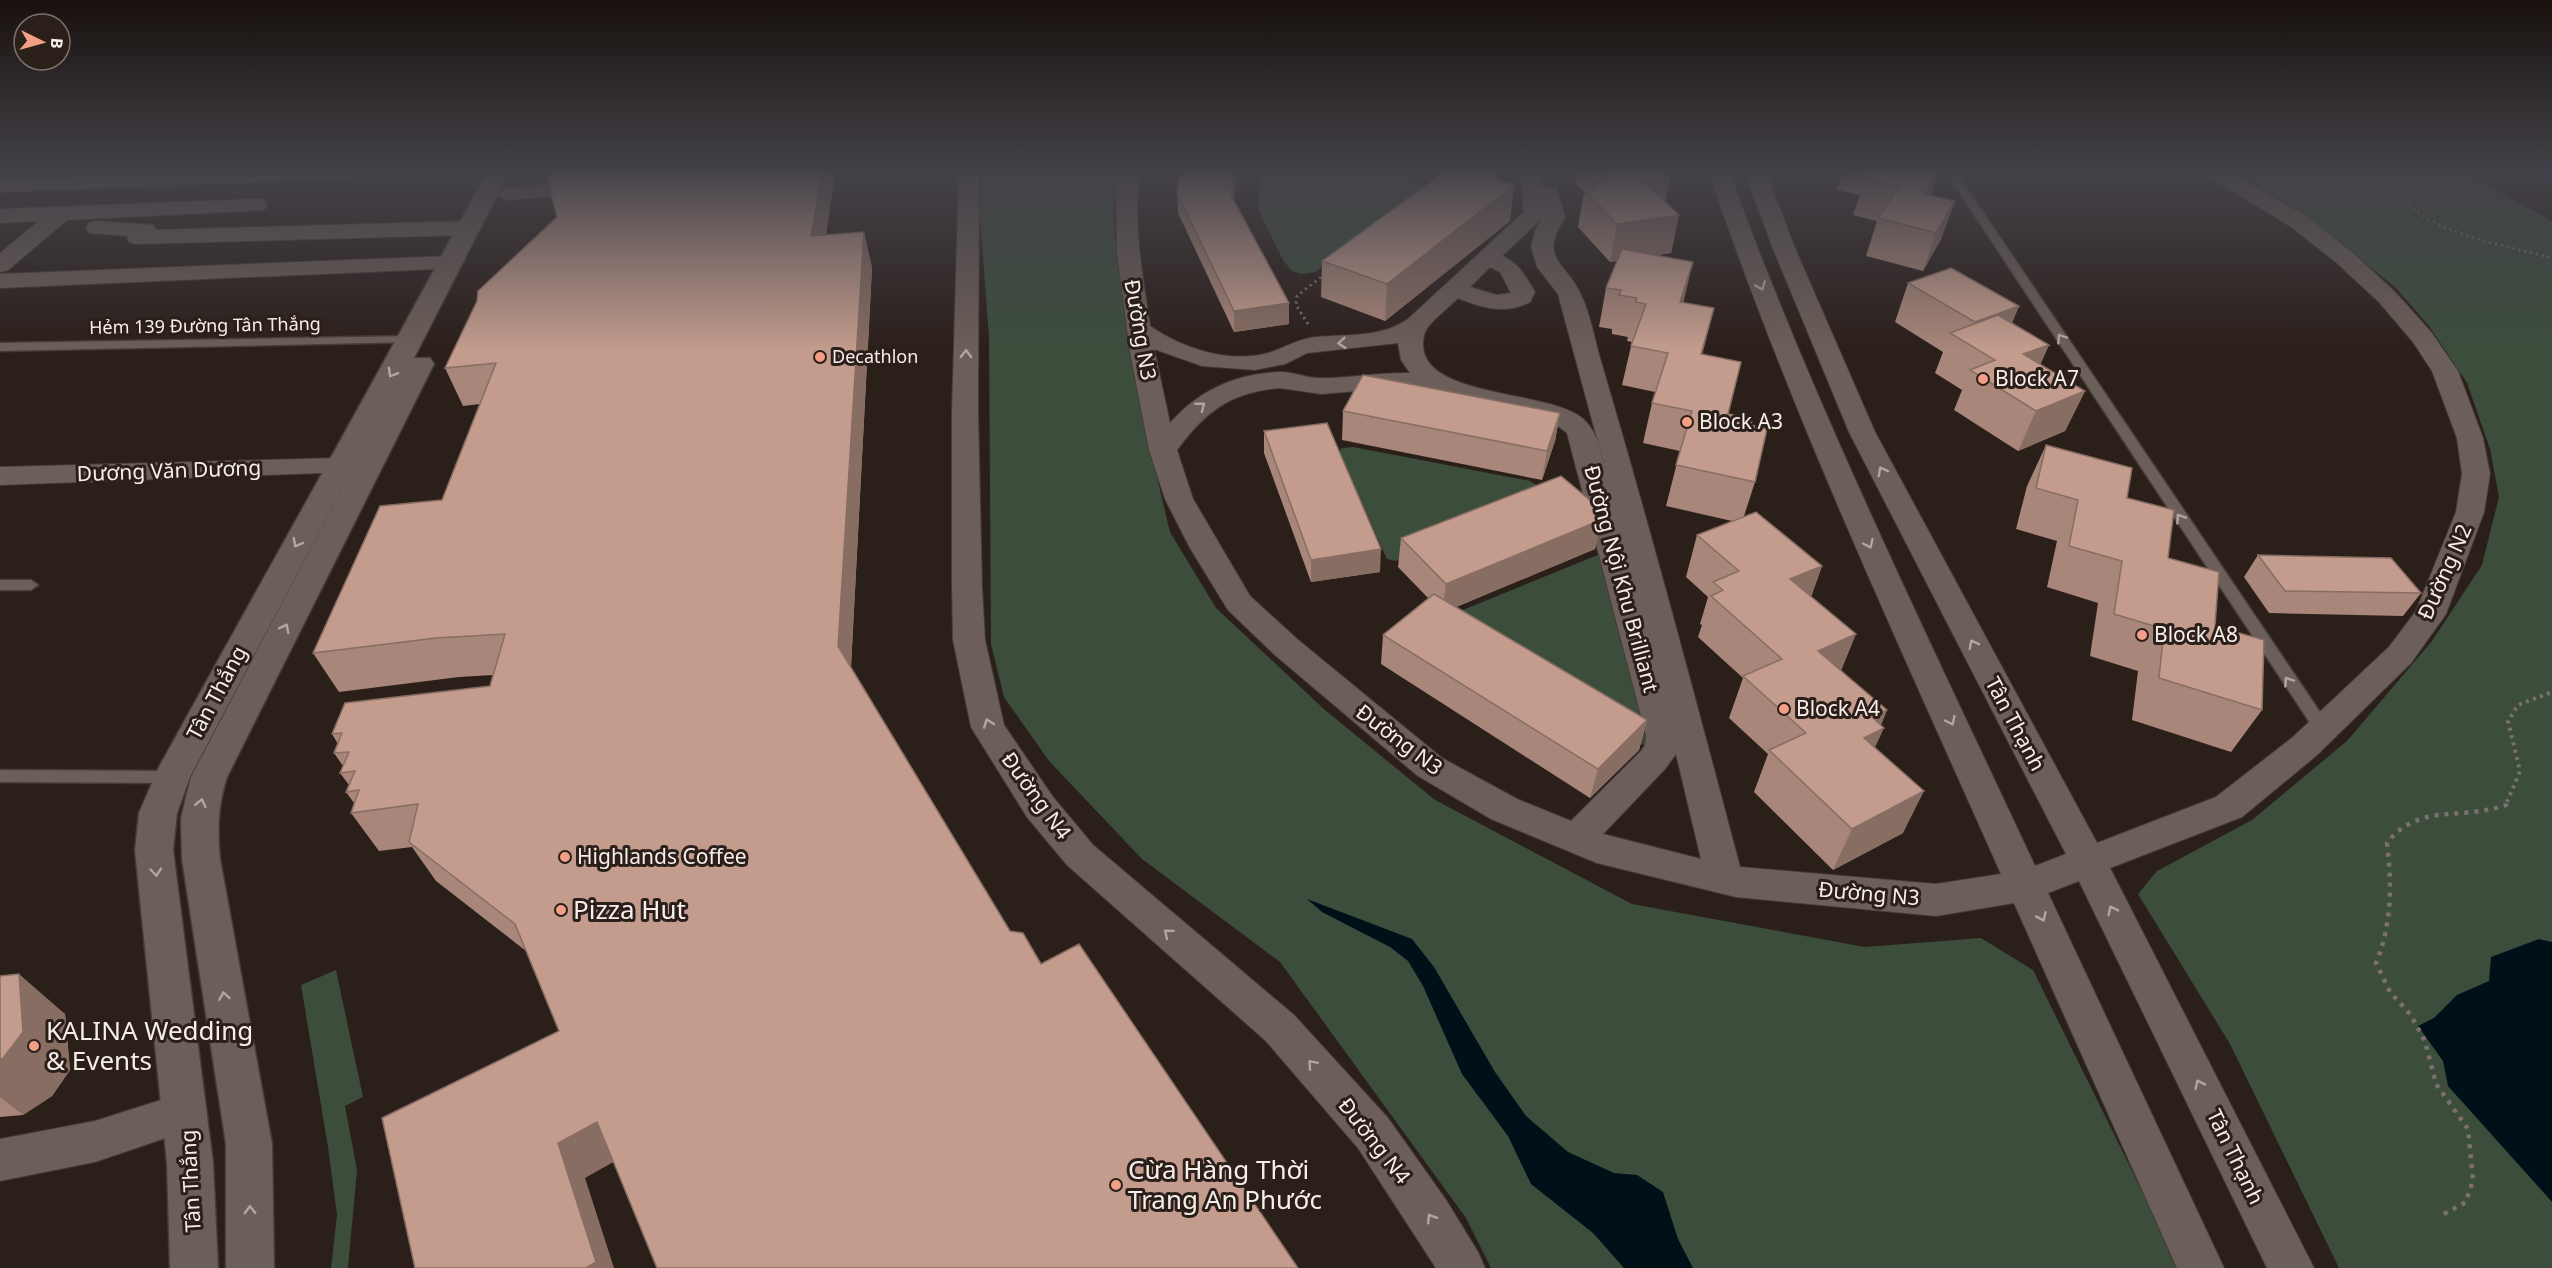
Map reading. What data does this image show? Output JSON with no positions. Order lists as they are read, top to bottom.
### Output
{
  "streets": {
    "street": [
      "Đường N3",
      "Dương Văn Dương",
      "Đường N2",
      "Đường Nội Khu Brilliant",
      "Tân Thắng",
      "Tân Thạnh",
      "Đường N4"
    ],
    "lane": ["Hẻm 139 Đường Tân Thắng"]
  },
  "crossings": [
    ["Hẻm 139 Đường Tân Thắng", "Tân Thắng"],
    ["Đường N3", "Đường N2"],
    ["Đường N3", "Đường Nội Khu Brilliant"],
    ["Dương Văn Dương", "Tân Thắng"],
    ["Đường N2", "Tân Thạnh"]
  ],
  "one_way": ["Đường N4"],
  "places": [
    "Decathlon",
    "Block A7",
    "Block A3",
    "Block A8",
    "Block A4",
    "Highlands Coffee",
    "Pizza Hut",
    "KALINA Wedding & Events",
    "Cừa Hàng Thời Trang An Phước"
  ],
  "north": "right"
}
